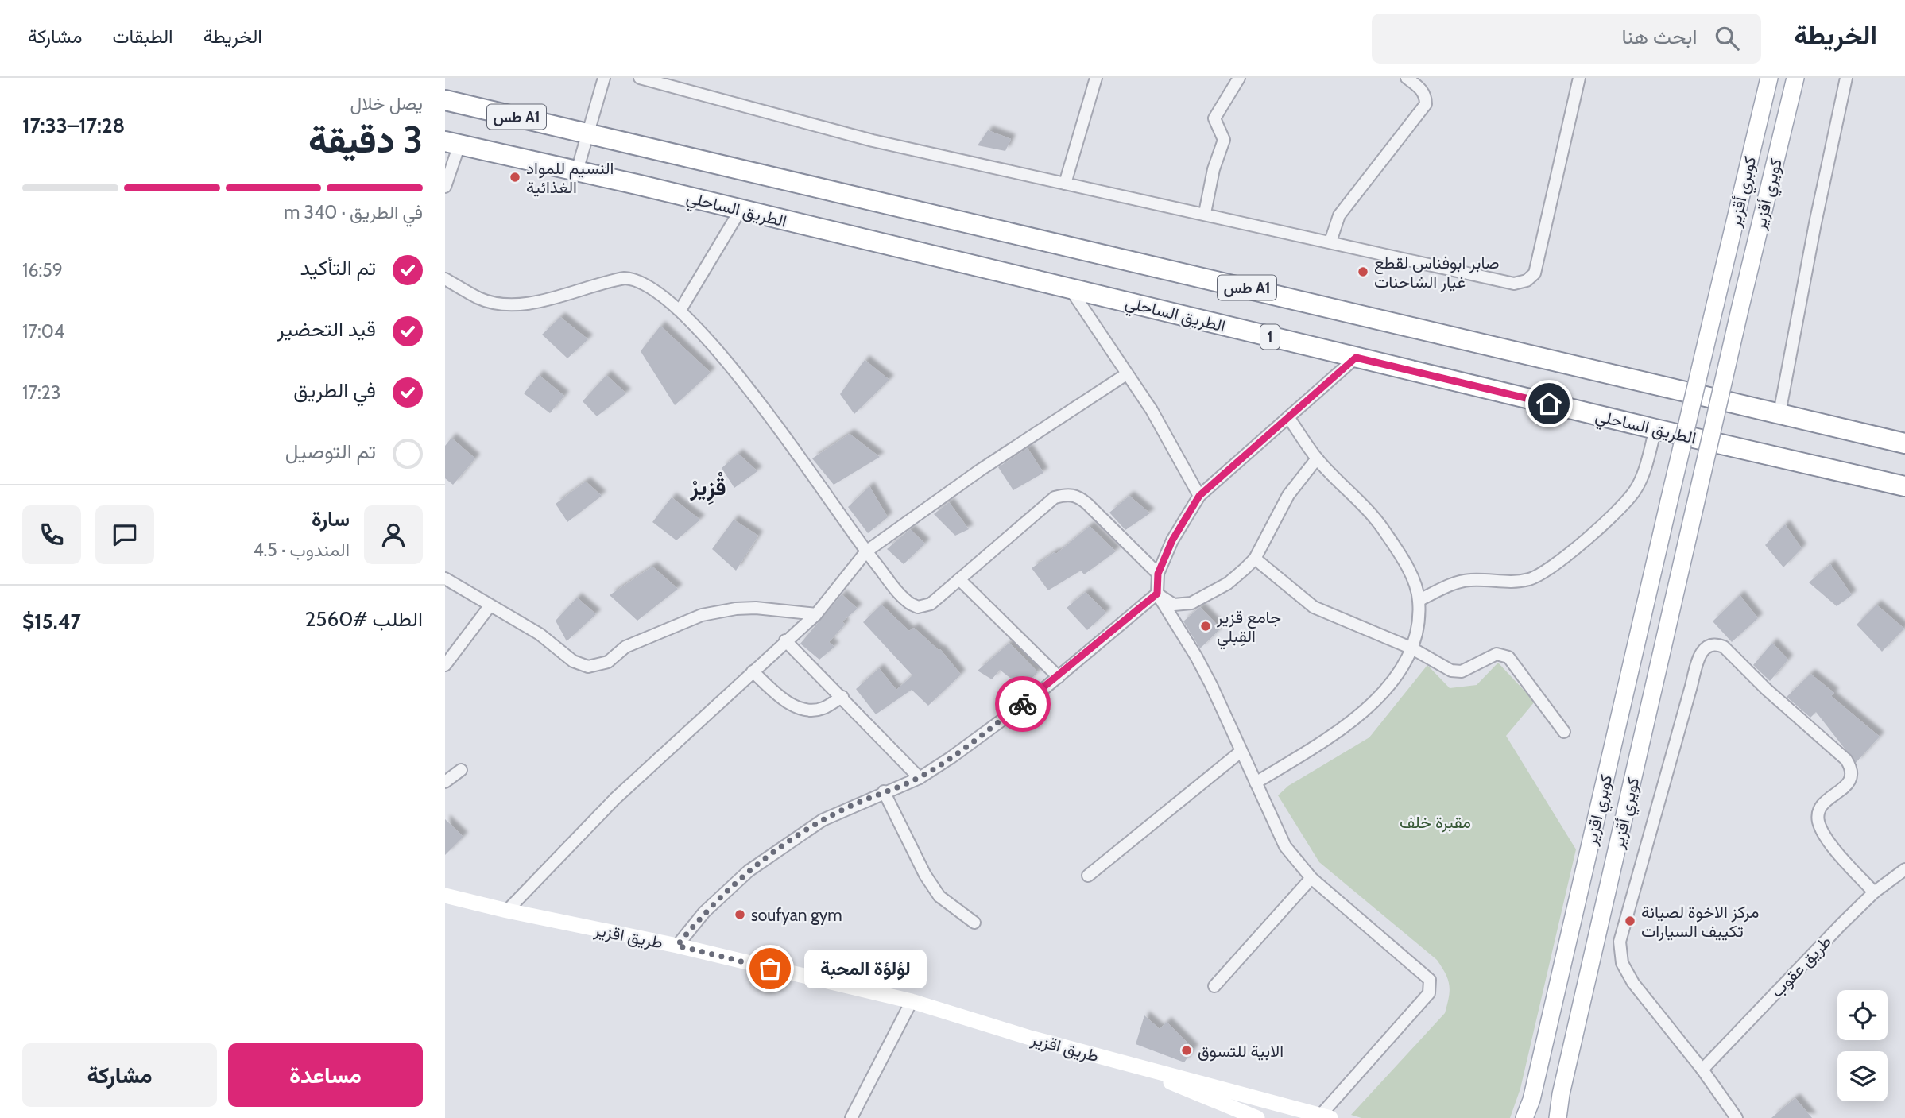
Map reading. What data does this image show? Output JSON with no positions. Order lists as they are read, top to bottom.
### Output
{
  "streets": {
    "highway": ["طس A1", "الطريق الساحلي", "1"],
    "main road": ["كوبري أقزير", "كويري أقزير", "كوبري اقزير"],
    "street": ["طريق اقزير", "طريق عقوب"]
  },
  "crossings": [
    ["كوبري أقزير", "كوبري اقزير"]
  ],
  "districts": ["قْزِيرْ"],
  "parks": ["مقبرة خلف"],
  "places": [
    "النسيم للمواد الغذائية",
    "صابر ابوفناس لقطع غيار الشاحنات",
    "جامع قزير القِبلي",
    "soufyan gym",
    "مركز الاخوة لصيانة تكييف السيارات",
    "لؤلؤة المحبة",
    "الابية للتسوق"
  ],
  "page": {
    "header": "الخريطة",
    "search": "ابحث هنا",
    "nav": ["الخريطة", "الطبقات", "مشاركة"],
    "heading": ["3 دقيقة", "يصل خلال", "17:28–17:33"],
    "panel": [
      "سارة",
      "المندوب · 4.5",
      "الطلب #2560",
      "$15.47"
    ],
    "bar": "في الطريق · 340 m",
    "list": [
      ["تم التأكيد", "16:59"],
      ["قيد التحضير", "17:04"],
      ["في الطريق", "17:23"],
      "تم التوصيل"
    ],
    "bubble": "لؤلؤة المحبة",
    "buttons": ["مساعدة", "مشاركة"]
  }
}
